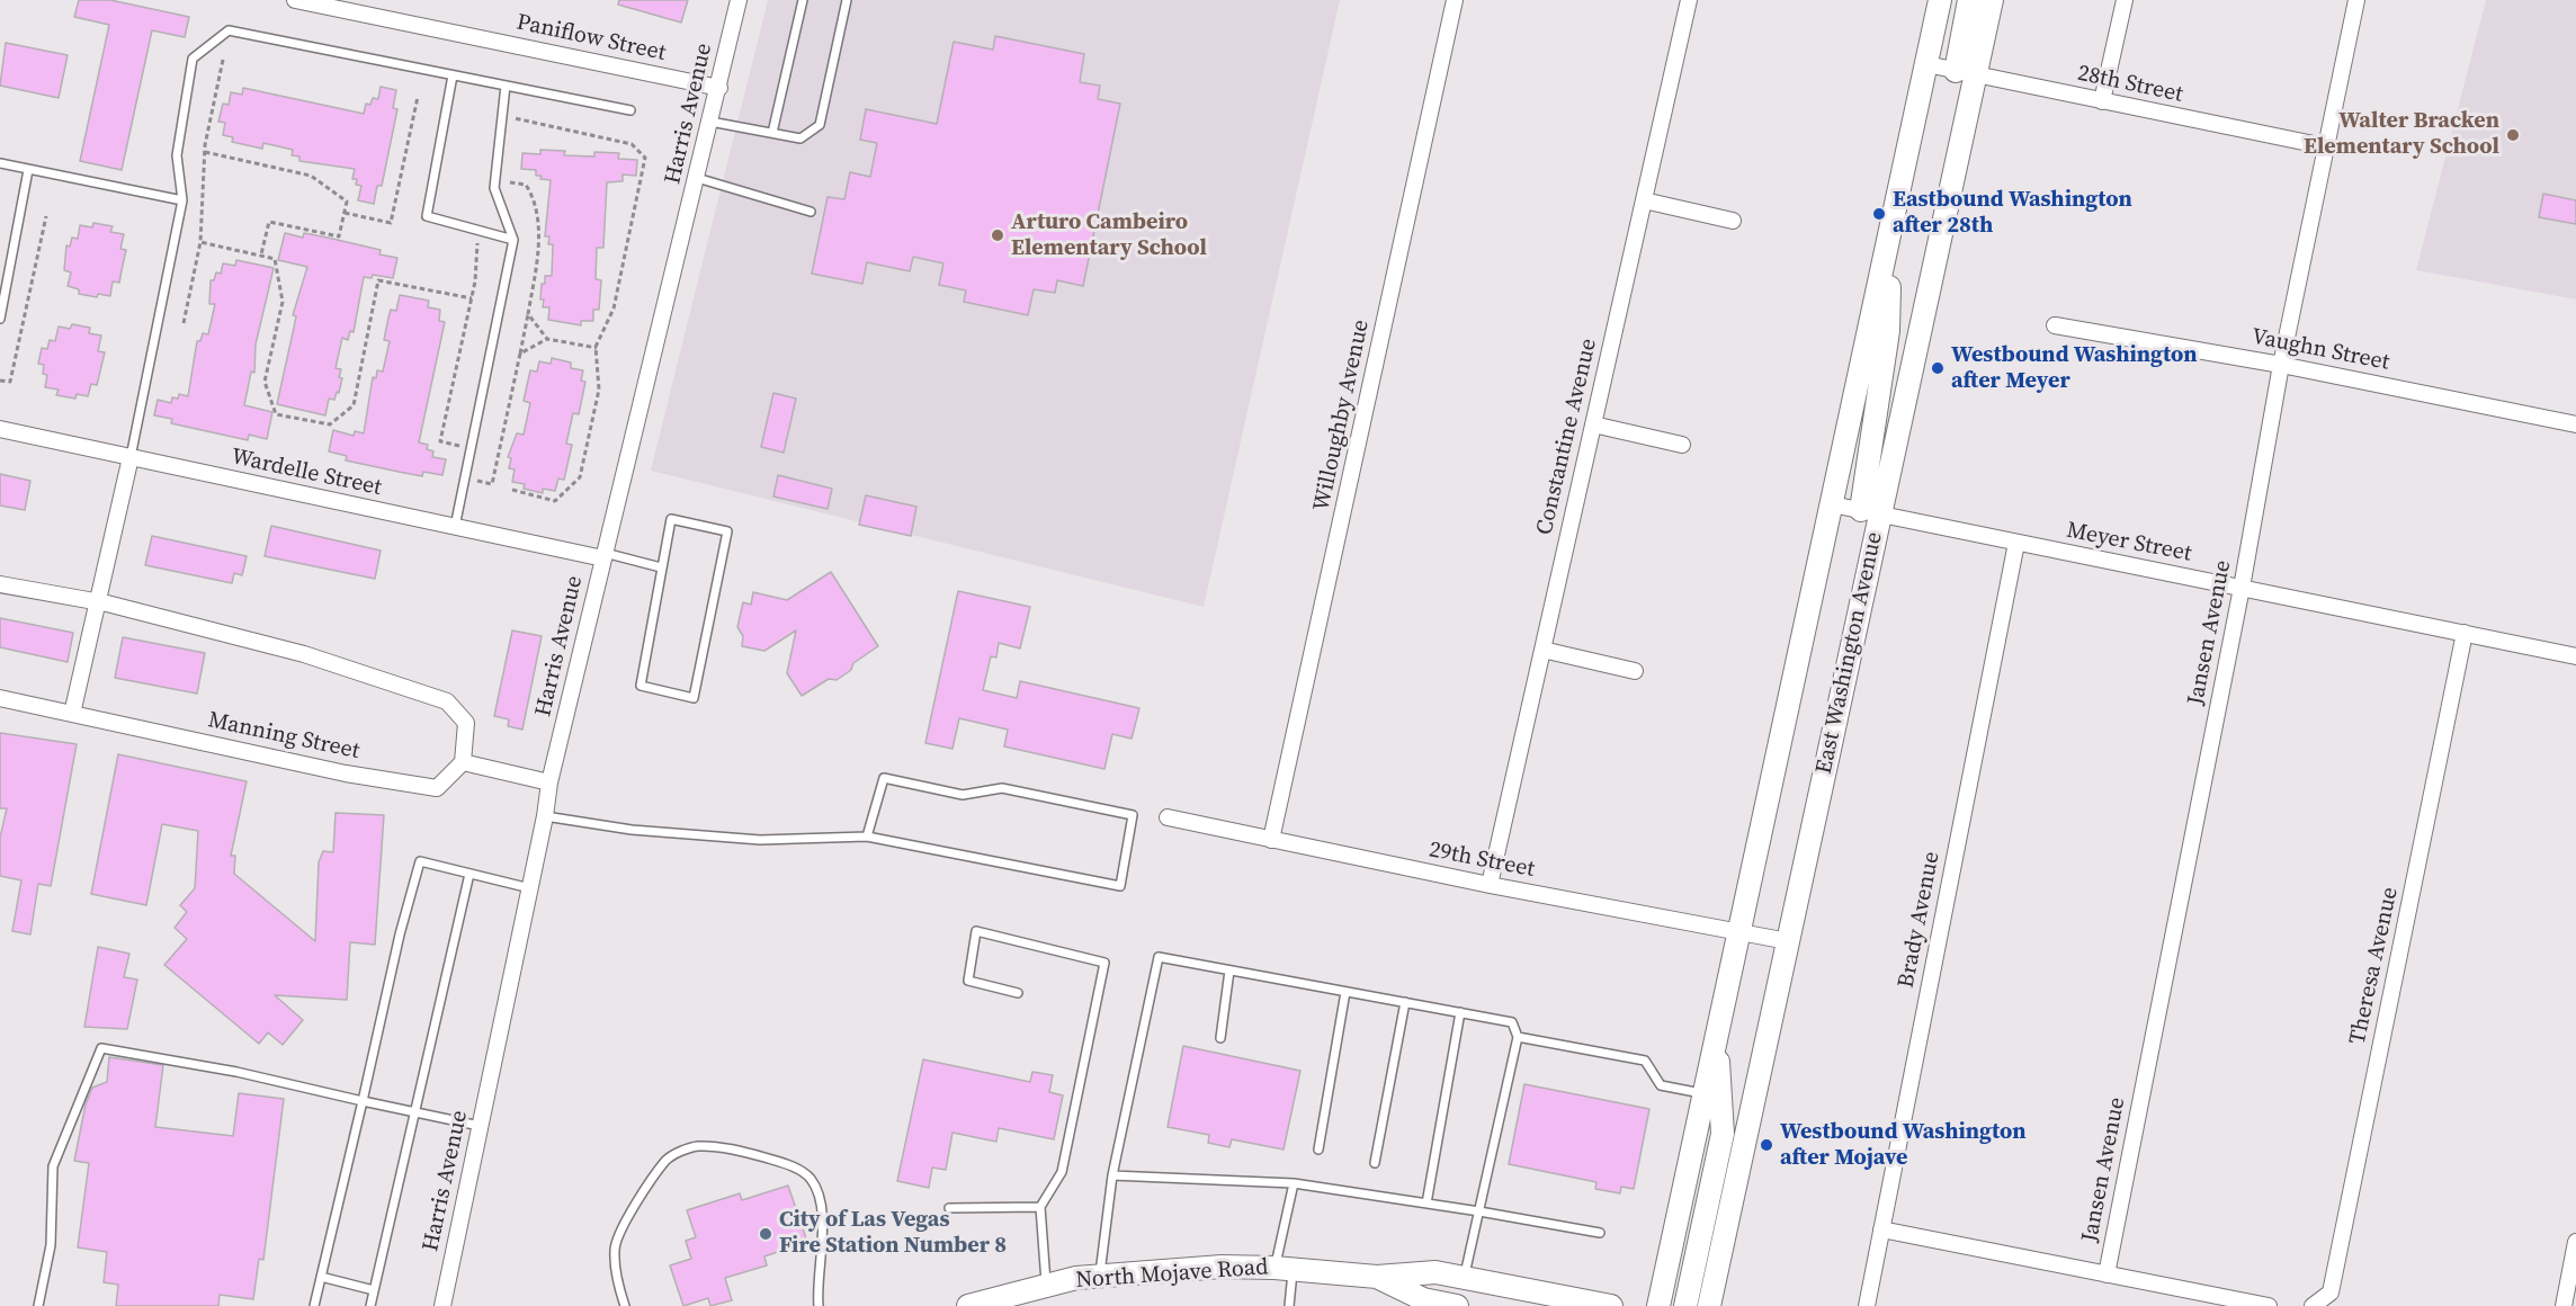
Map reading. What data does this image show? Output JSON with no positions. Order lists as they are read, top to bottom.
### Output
{
  "streets": {
    "main road": ["East Washington Avenue", "North Mojave Road"],
    "street": [
      "Paniflow Street",
      "28th Street",
      "Harris Avenue",
      "Vaughn Street",
      "Willoughby Avenue",
      "Constantine Avenue",
      "Wardelle Street",
      "Meyer Street",
      "Jansen Avenue",
      "Manning Street",
      "29th Street",
      "Brady Avenue",
      "Theresa Avenue"
    ]
  },
  "crossings": [
    ["Paniflow Street", "Harris Avenue"],
    ["28th Street", "Jansen Avenue"],
    ["28th Street", "East Washington Avenue"],
    ["Harris Avenue", "Wardelle Street"],
    ["Vaughn Street", "Jansen Avenue"],
    ["Willoughby Avenue", "29th Street"],
    ["Constantine Avenue", "29th Street"],
    ["Meyer Street", "Jansen Avenue"],
    ["Meyer Street", "East Washington Avenue"],
    ["Meyer Street", "Brady Avenue"],
    ["Meyer Street", "Theresa Avenue"],
    ["East Washington Avenue", "29th Street"]
  ],
  "places": [
    "Walter Bracken Elementary School",
    "Eastbound Washington after 28th",
    "Arturo Cambeiro Elementary School",
    "Westbound Washington after Meyer",
    "Westbound Washington after Mojave",
    "City of Las Vegas Fire Station Number 8"
  ]
}
